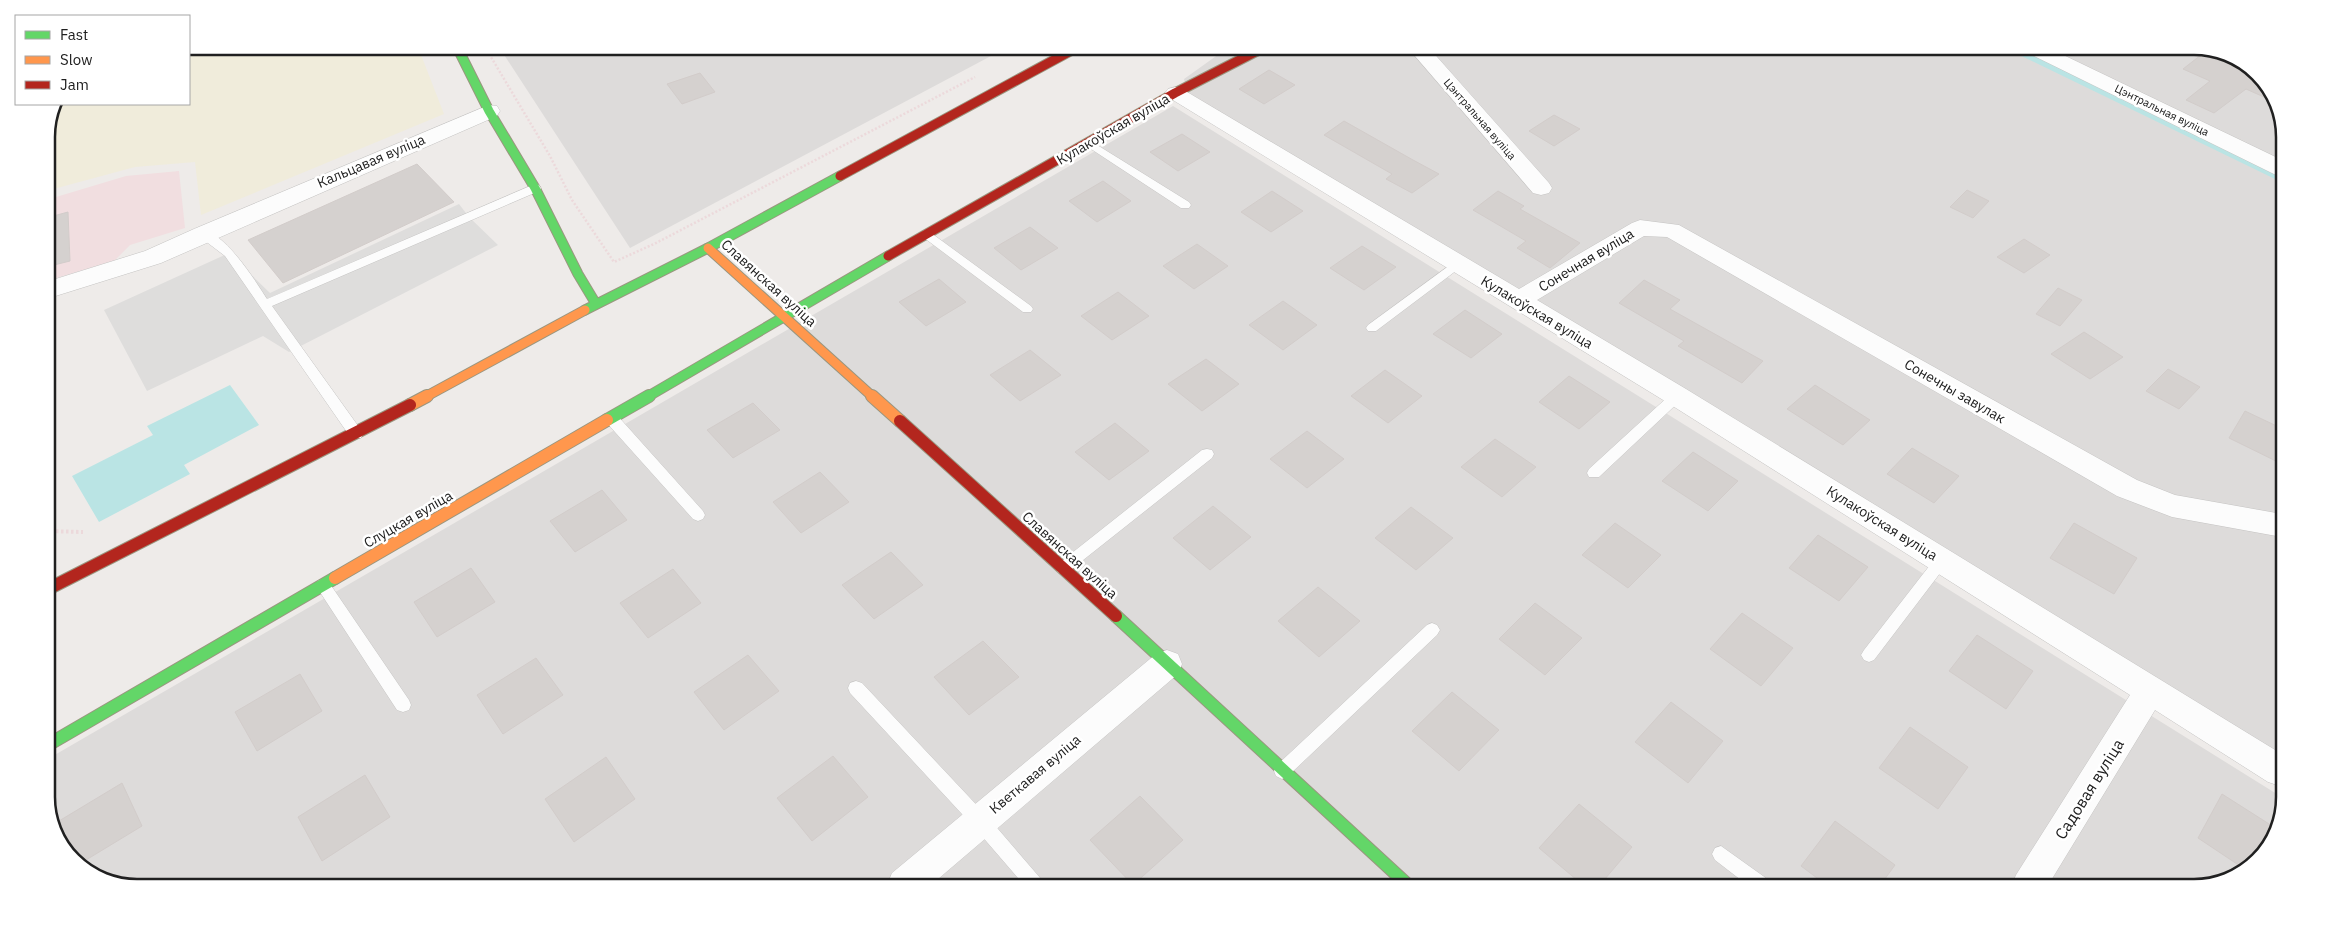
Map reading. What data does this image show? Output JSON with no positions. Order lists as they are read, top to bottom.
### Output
{
  "streets": {
    "street": [
      "Цэнтральная вуліца",
      "Кулакоўская вуліца",
      "Кальцавая вуліца",
      "Сонечная вуліца",
      "Славянская вуліца",
      "Сонечны завулак",
      "Слуцкая вуліца",
      "Кветкавая вуліца",
      "Садовая вуліца"
    ]
  },
  "crossings": [
    ["Кулакоўская вуліца", "Сонечная вуліца"],
    ["Кулакоўская вуліца", "Славянская вуліца"],
    ["Кулакоўская вуліца", "Слуцкая вуліца"],
    ["Кулакоўская вуліца", "Садовая вуліца"],
    ["Сонечная вуліца", "Сонечны завулак"],
    ["Славянская вуліца", "Слуцкая вуліца"],
    ["Славянская вуліца", "Кветкавая вуліца"]
  ],
  "legend": ["Fast", "Slow", "Jam"]
}
